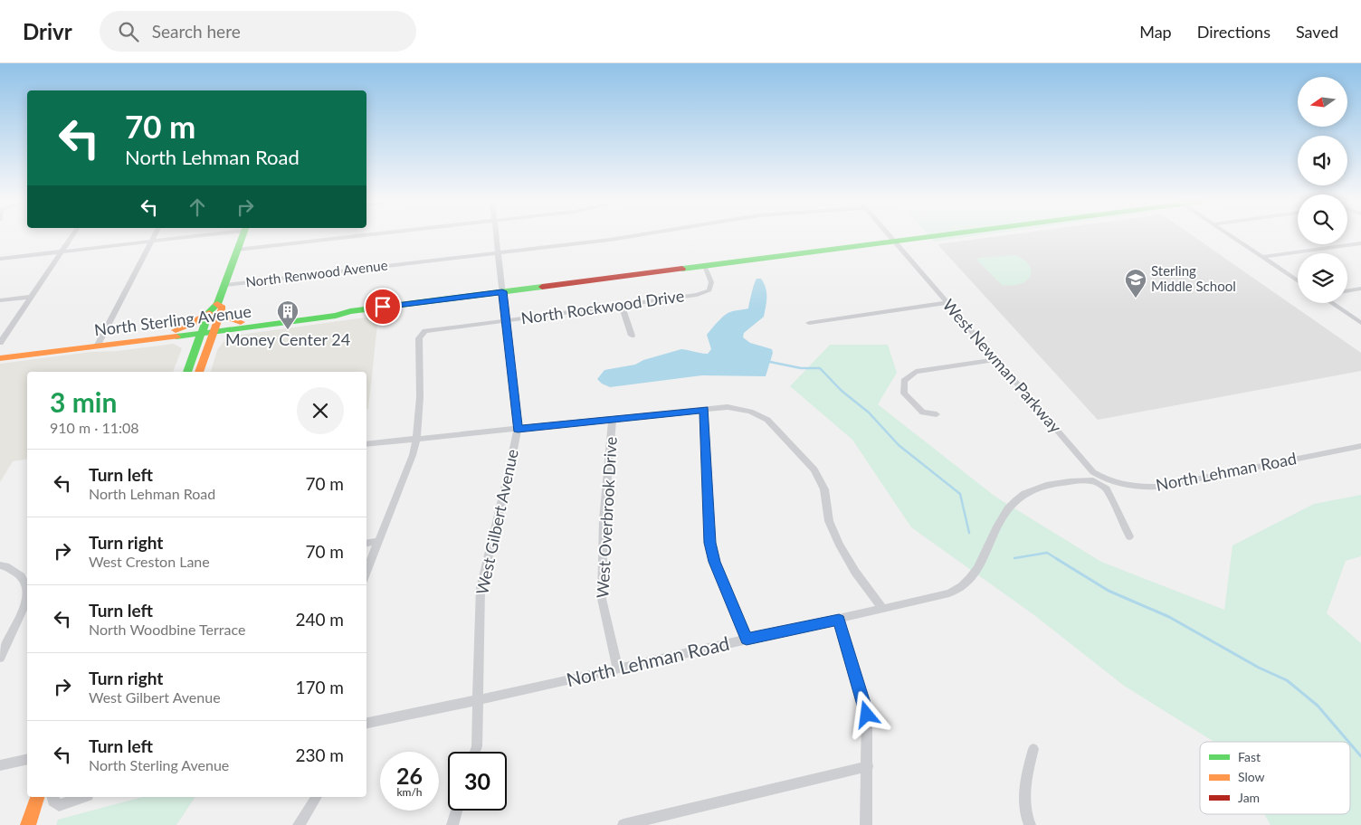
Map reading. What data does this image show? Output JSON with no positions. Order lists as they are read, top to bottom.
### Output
{
  "streets": {
    "main road": ["North Sterling Avenue"],
    "street": [
      "North Renwood Avenue",
      "North Rockwood Drive",
      "West Newman Parkway",
      "North Lehman Road",
      "West Overbrook Drive",
      "West Gilbert Avenue"
    ]
  },
  "crossings": [
    ["North Renwood Avenue", "West Gilbert Avenue"],
    ["North Rockwood Drive", "North Sterling Avenue"],
    ["North Rockwood Drive", "West Gilbert Avenue"],
    ["North Sterling Avenue", "West Newman Parkway"],
    ["North Sterling Avenue", "West Gilbert Avenue"],
    ["West Newman Parkway", "North Lehman Road"],
    ["North Lehman Road", "West Overbrook Drive"],
    ["North Lehman Road", "West Gilbert Avenue"]
  ],
  "places": {
    "school or university": ["Sterling Middle School"],
    "building": ["Money Center 24"]
  },
  "legend": ["Fast", "Slow", "Jam"],
  "north": "left",
  "page": {
    "header": "Drivr",
    "search": "Search here",
    "nav": ["Map", "Directions", "Saved"],
    "turn": ["70 m", "North Lehman Road"],
    "heading": ["3 min", "910 m · 11:08"],
    "list": [
      {
        "name": "Turn left",
        "note": "North Lehman Road",
        "value": "70 m"
      },
      {
        "name": "Turn right",
        "note": "West Creston Lane",
        "value": "70 m"
      },
      {
        "name": "Turn left",
        "note": "North Woodbine Terrace",
        "value": "240 m"
      },
      {
        "name": "Turn right",
        "note": "West Gilbert Avenue",
        "value": "170 m"
      },
      {
        "name": "Turn left",
        "note": "North Sterling Avenue",
        "value": "230 m"
      }
    ],
    "speed": "26 km/h",
    "limit": "30"
  }
}
